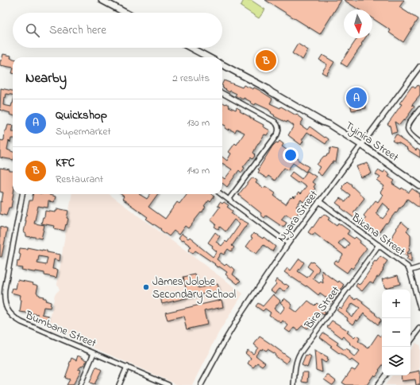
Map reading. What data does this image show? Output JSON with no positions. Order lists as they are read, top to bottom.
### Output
{
  "streets": {
    "street": [
      "Tyinira Street",
      "Nyara Street",
      "Bikana Street",
      "Bira Street",
      "Bumbane Street"
    ]
  },
  "crossings": [
    ["Tyinira Street", "Nyara Street"],
    ["Nyara Street", "Bikana Street"],
    ["Bikana Street", "Bira Street"]
  ],
  "places": ["James Jolobe Secondary School"],
  "north": "bottom",
  "page": {
    "search": "Search here",
    "pins": ["B", "A"],
    "heading": ["Nearby", "2 results"],
    "list": [
      {
        "mark": "A",
        "name": "Quickshop",
        "note": "Supermarket",
        "value": "130 m"
      },
      {
        "mark": "B",
        "name": "KFC",
        "note": "Restaurant",
        "value": "140 m"
      }
    ],
    "map_buttons": ["+", "−"]
  }
}
